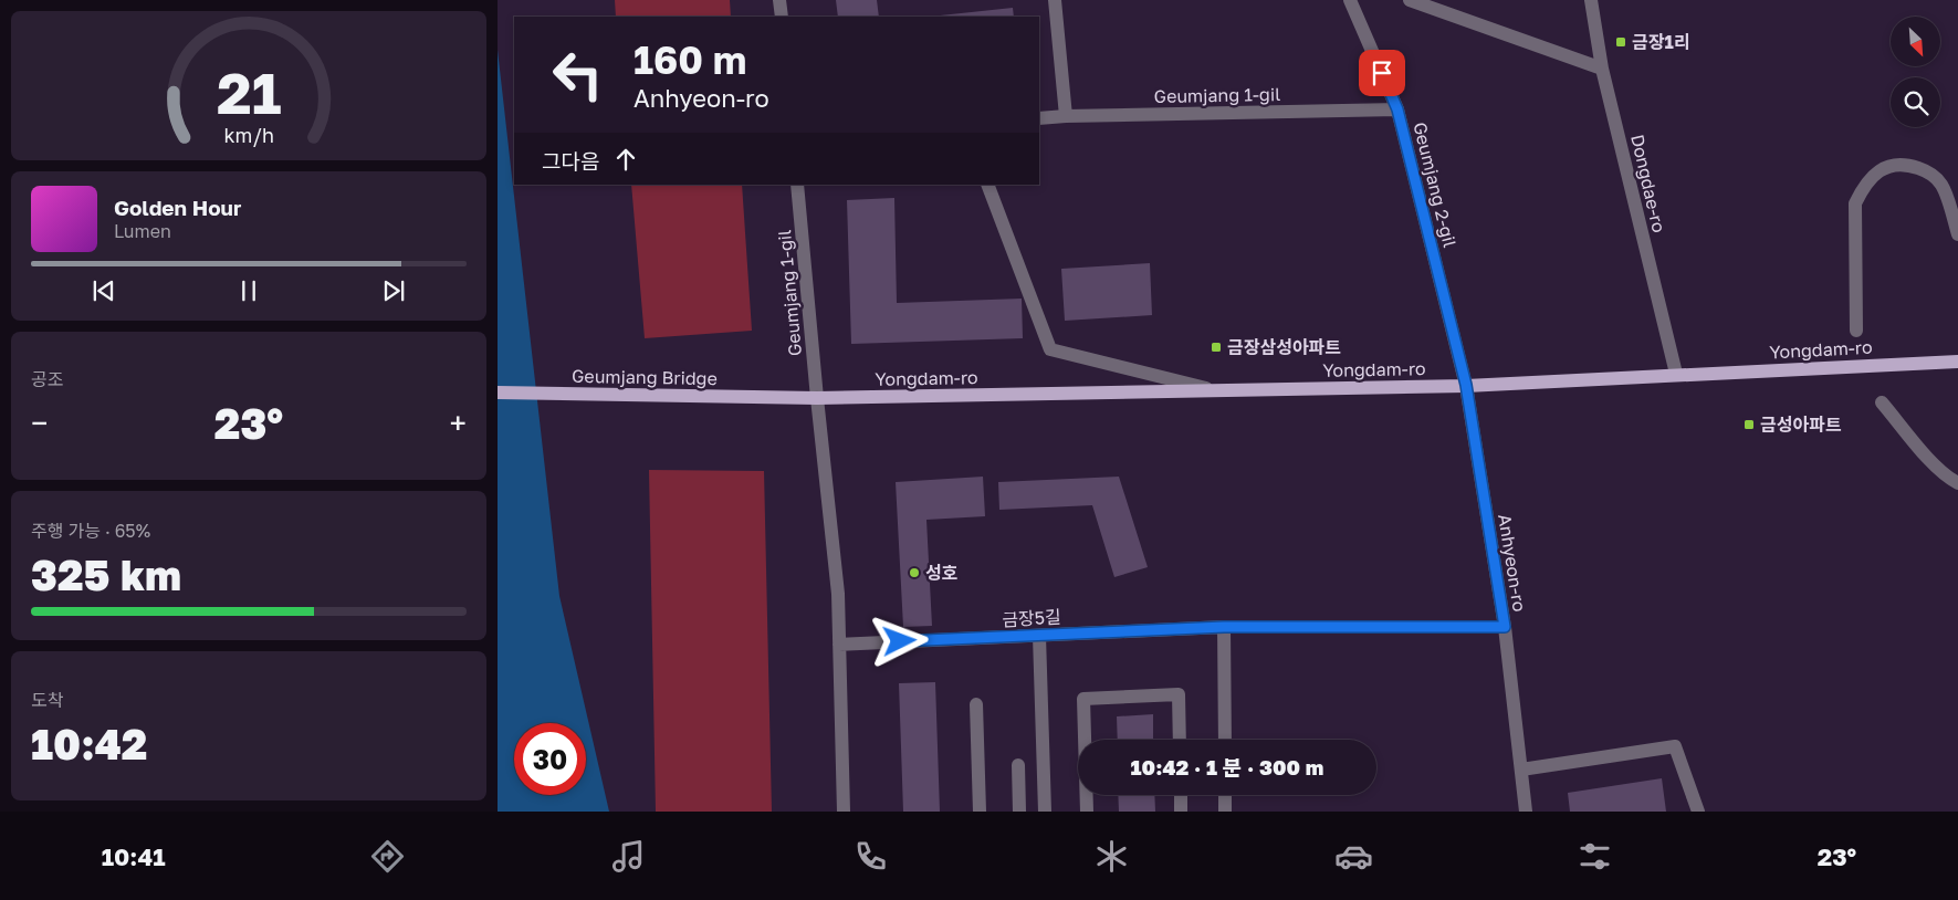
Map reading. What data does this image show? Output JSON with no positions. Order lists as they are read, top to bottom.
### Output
{
  "streets": {
    "main road": ["Yongdam-ro", "Geumjang Bridge"],
    "street": [
      "Geumjang 1-gil",
      "Dongdae-ro",
      "Geumjang 2-gil",
      "Anhyeon-ro",
      "금장5길"
    ]
  },
  "crossings": [
    ["Geumjang 1-gil", "Geumjang 2-gil"],
    ["Geumjang 1-gil", "Yongdam-ro"],
    ["Geumjang 1-gil", "금장5길"],
    ["Dongdae-ro", "Yongdam-ro"],
    ["Geumjang 2-gil", "Yongdam-ro"],
    ["Geumjang 2-gil", "Anhyeon-ro"],
    ["Yongdam-ro", "Geumjang Bridge"],
    ["Yongdam-ro", "Anhyeon-ro"],
    ["Anhyeon-ro", "금장5길"]
  ],
  "places": {
    "transit": ["금장1리", "금장삼성아파트", "금성아파트"],
    "other": ["성호"]
  },
  "north": "bottom right",
  "page": {
    "turn": ["160 m", "Anhyeon-ro"],
    "then": "그다음",
    "song": ["Golden Hour", "Lumen"],
    "tile": [
      "공조",
      ["주행 가능 · 65%", "325 km"],
      ["도착", "10:42"]
    ],
    "heat": ["−", "23°", "+"],
    "limit": "30",
    "trip": "10:42 · 1 분 · 300 m",
    "tabs": ["10:41", "23°"],
    "gauge": ["21", "km/h"]
  }
}
